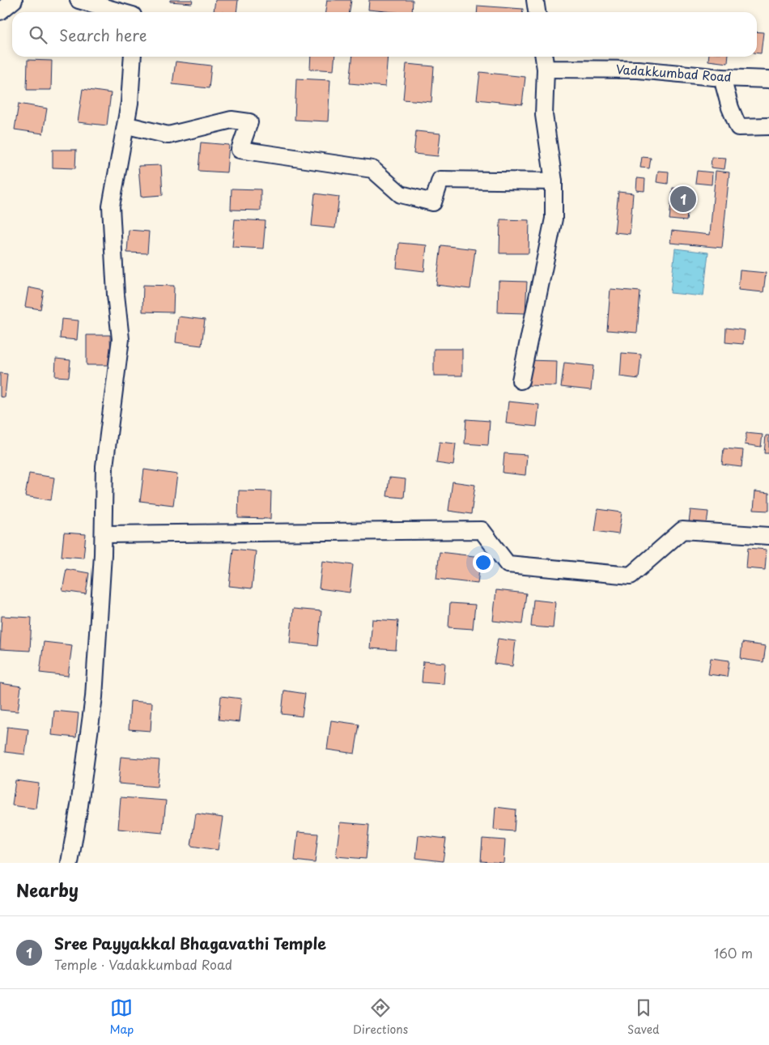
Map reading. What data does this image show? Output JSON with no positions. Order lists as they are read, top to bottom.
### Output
{
  "streets": {
    "street": ["Vadakkumbad Road"]
  },
  "page": {
    "search": "Search here",
    "pins": "1",
    "heading": "Nearby",
    "list": [
      {
        "mark": "1",
        "name": "Sree Payyakkal Bhagavathi Temple",
        "note": "Temple · Vadakkumbad Road",
        "value": "160 m"
      }
    ],
    "nav": ["Map", "Directions", "Saved"]
  }
}
